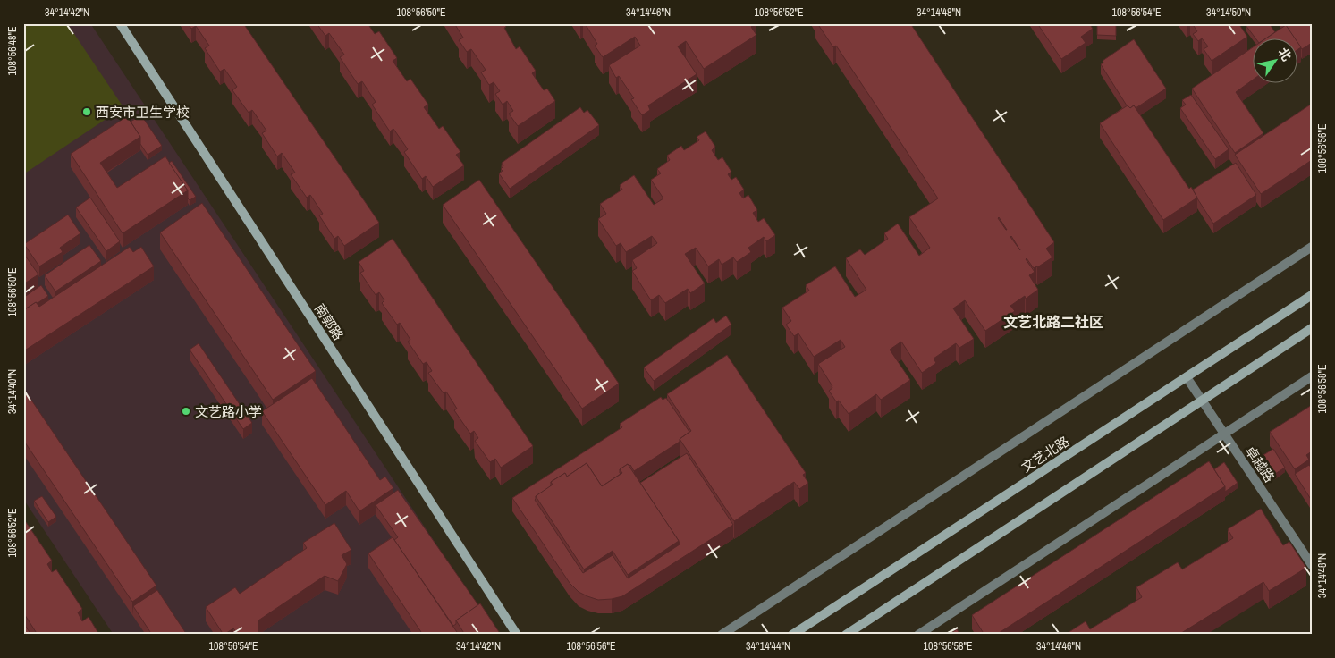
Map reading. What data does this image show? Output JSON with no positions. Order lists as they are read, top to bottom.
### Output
{
  "streets": {
    "main road": ["南郭路", "文艺北路"],
    "street": ["卓越路"]
  },
  "crossings": [
    ["文艺北路", "卓越路"]
  ],
  "districts": ["文艺北路二社区"],
  "places": ["西安市卫生学校", "文艺路小学"],
  "north": "top right",
  "coordinates": [
    "34°14'42\"N",
    "108°56'50\"E",
    "34°14'46\"N",
    "108°56'52\"E",
    "34°14'48\"N",
    "108°56'54\"E",
    "34°14'50\"N",
    "108°56'48\"E",
    "108°56'56\"E",
    "108°56'58\"E",
    "34°14'40\"N",
    "34°14'44\"N"
  ]
}
